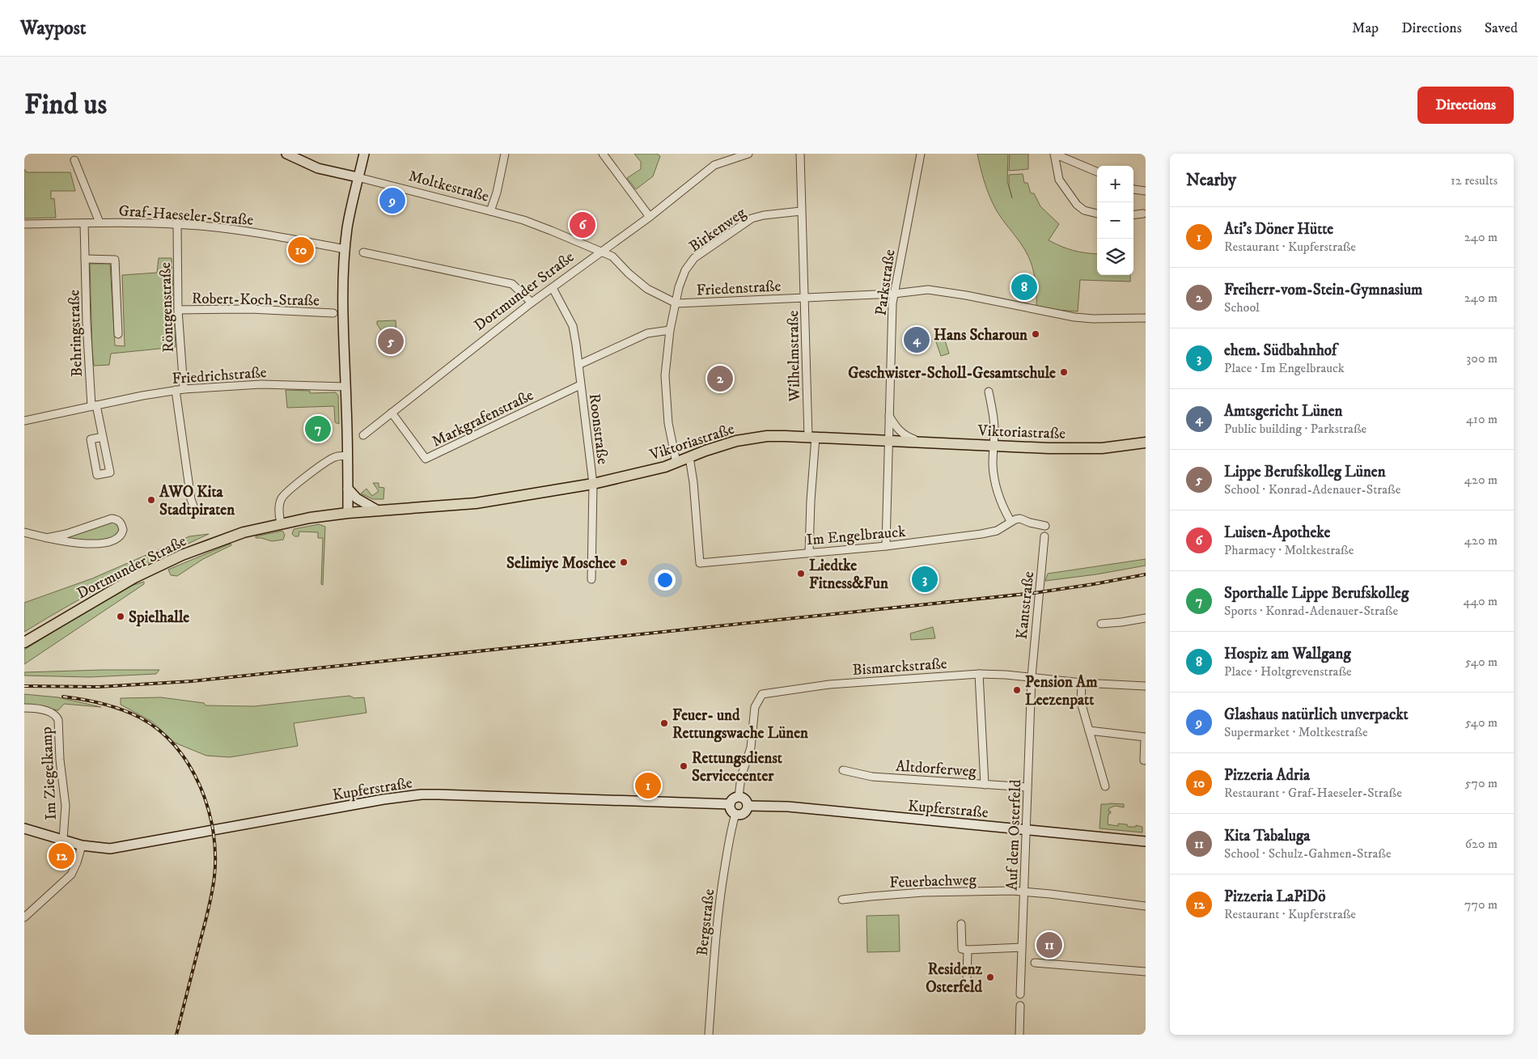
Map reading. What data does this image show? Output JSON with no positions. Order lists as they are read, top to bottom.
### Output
{
  "streets": {
    "main road": ["Dortmunder Straße", "Viktoriastraße"],
    "street": [
      "Moltkestraße",
      "Graf-Haeseler-Straße",
      "Birkenweg",
      "Parkstraße",
      "Friedenstraße",
      "Robert-Koch-Straße",
      "Röntgenstraße",
      "Behringstraße",
      "Wilhelmstraße",
      "Friedrichstraße",
      "Markgrafenstraße",
      "Roonstraße",
      "Im Engelbrauck",
      "Kantstraße",
      "Bismarckstraße",
      "Altdorferweg",
      "Im Ziegelkamp",
      "Kupferstraße",
      "Auf dem Osterfeld",
      "Feuerbachweg",
      "Bergstraße"
    ]
  },
  "crossings": [
    ["Moltkestraße", "Friedenstraße"],
    ["Moltkestraße", "Dortmunder Straße"],
    ["Graf-Haeseler-Straße", "Röntgenstraße"],
    ["Graf-Haeseler-Straße", "Behringstraße"],
    ["Birkenweg", "Friedenstraße"],
    ["Birkenweg", "Wilhelmstraße"],
    ["Birkenweg", "Viktoriastraße"],
    ["Parkstraße", "Friedenstraße"],
    ["Parkstraße", "Viktoriastraße"],
    ["Parkstraße", "Im Engelbrauck"],
    ["Friedenstraße", "Dortmunder Straße"],
    ["Friedenstraße", "Wilhelmstraße"],
    ["Dortmunder Straße", "Markgrafenstraße"],
    ["Dortmunder Straße", "Roonstraße"],
    ["Dortmunder Straße", "Viktoriastraße"],
    ["Robert-Koch-Straße", "Röntgenstraße"],
    ["Röntgenstraße", "Friedrichstraße"],
    ["Behringstraße", "Friedrichstraße"],
    ["Wilhelmstraße", "Viktoriastraße"],
    ["Wilhelmstraße", "Im Engelbrauck"],
    ["Markgrafenstraße", "Roonstraße"],
    ["Roonstraße", "Viktoriastraße"],
    ["Viktoriastraße", "Im Engelbrauck"],
    ["Kantstraße", "Bismarckstraße"],
    ["Kantstraße", "Auf dem Osterfeld"],
    ["Bismarckstraße", "Kupferstraße"],
    ["Bismarckstraße", "Auf dem Osterfeld"],
    ["Bismarckstraße", "Bergstraße"],
    ["Altdorferweg", "Auf dem Osterfeld"],
    ["Im Ziegelkamp", "Kupferstraße"],
    ["Kupferstraße", "Auf dem Osterfeld"],
    ["Kupferstraße", "Bergstraße"],
    ["Auf dem Osterfeld", "Feuerbachweg"]
  ],
  "places": [
    "Hans Scharoun",
    "Geschwister-Scholl-Gesamtschule",
    "AWO Kita Stadtpiraten",
    "Selimiye Moschee",
    "Liedtke Fitness&Fun",
    "Spielhalle",
    "Pension Am Leezenpatt",
    "Feuer- und Rettungswache Lünen",
    "Rettungsdienst Servicecenter",
    "Residenz Osterfeld"
  ],
  "page": {
    "header": "Waypost",
    "nav": ["Map", "Directions", "Saved"],
    "buttons": "Directions",
    "title": "Find us",
    "heading": ["Nearby", "12 results"],
    "map_buttons": ["+", "−"],
    "pins": [
      "9",
      "6",
      "10",
      "8",
      "4",
      "5",
      "2",
      "7",
      "3",
      "1",
      "12",
      "11"
    ],
    "list": [
      {
        "mark": "1",
        "name": "Ati's Döner Hütte",
        "note": "Restaurant · Kupferstraße",
        "value": "240 m"
      },
      {
        "mark": "2",
        "name": "Freiherr-vom-Stein-Gymnasium",
        "note": "School",
        "value": "240 m"
      },
      {
        "mark": "3",
        "name": "ehem. Südbahnhof",
        "note": "Place · Im Engelbrauck",
        "value": "300 m"
      },
      {
        "mark": "4",
        "name": "Amtsgericht Lünen",
        "note": "Public building · Parkstraße",
        "value": "410 m"
      },
      {
        "mark": "5",
        "name": "Lippe Berufskolleg Lünen",
        "note": "School · Konrad-Adenauer-Straße",
        "value": "420 m"
      },
      {
        "mark": "6",
        "name": "Luisen-Apotheke",
        "note": "Pharmacy · Moltkestraße",
        "value": "420 m"
      },
      {
        "mark": "7",
        "name": "Sporthalle Lippe Berufskolleg",
        "note": "Sports · Konrad-Adenauer-Straße",
        "value": "440 m"
      },
      {
        "mark": "8",
        "name": "Hospiz am Wallgang",
        "note": "Place · Holtgrevenstraße",
        "value": "540 m"
      },
      {
        "mark": "9",
        "name": "Glashaus natürlich unverpackt",
        "note": "Supermarket · Moltkestraße",
        "value": "540 m"
      },
      {
        "mark": "10",
        "name": "Pizzeria Adria",
        "note": "Restaurant · Graf-Haeseler-Straße",
        "value": "570 m"
      },
      {
        "mark": "11",
        "name": "Kita Tabaluga",
        "note": "School · Schulz-Gahmen-Straße",
        "value": "620 m"
      },
      {
        "mark": "12",
        "name": "Pizzeria LaPiDö",
        "note": "Restaurant · Kupferstraße",
        "value": "770 m"
      }
    ]
  }
}
